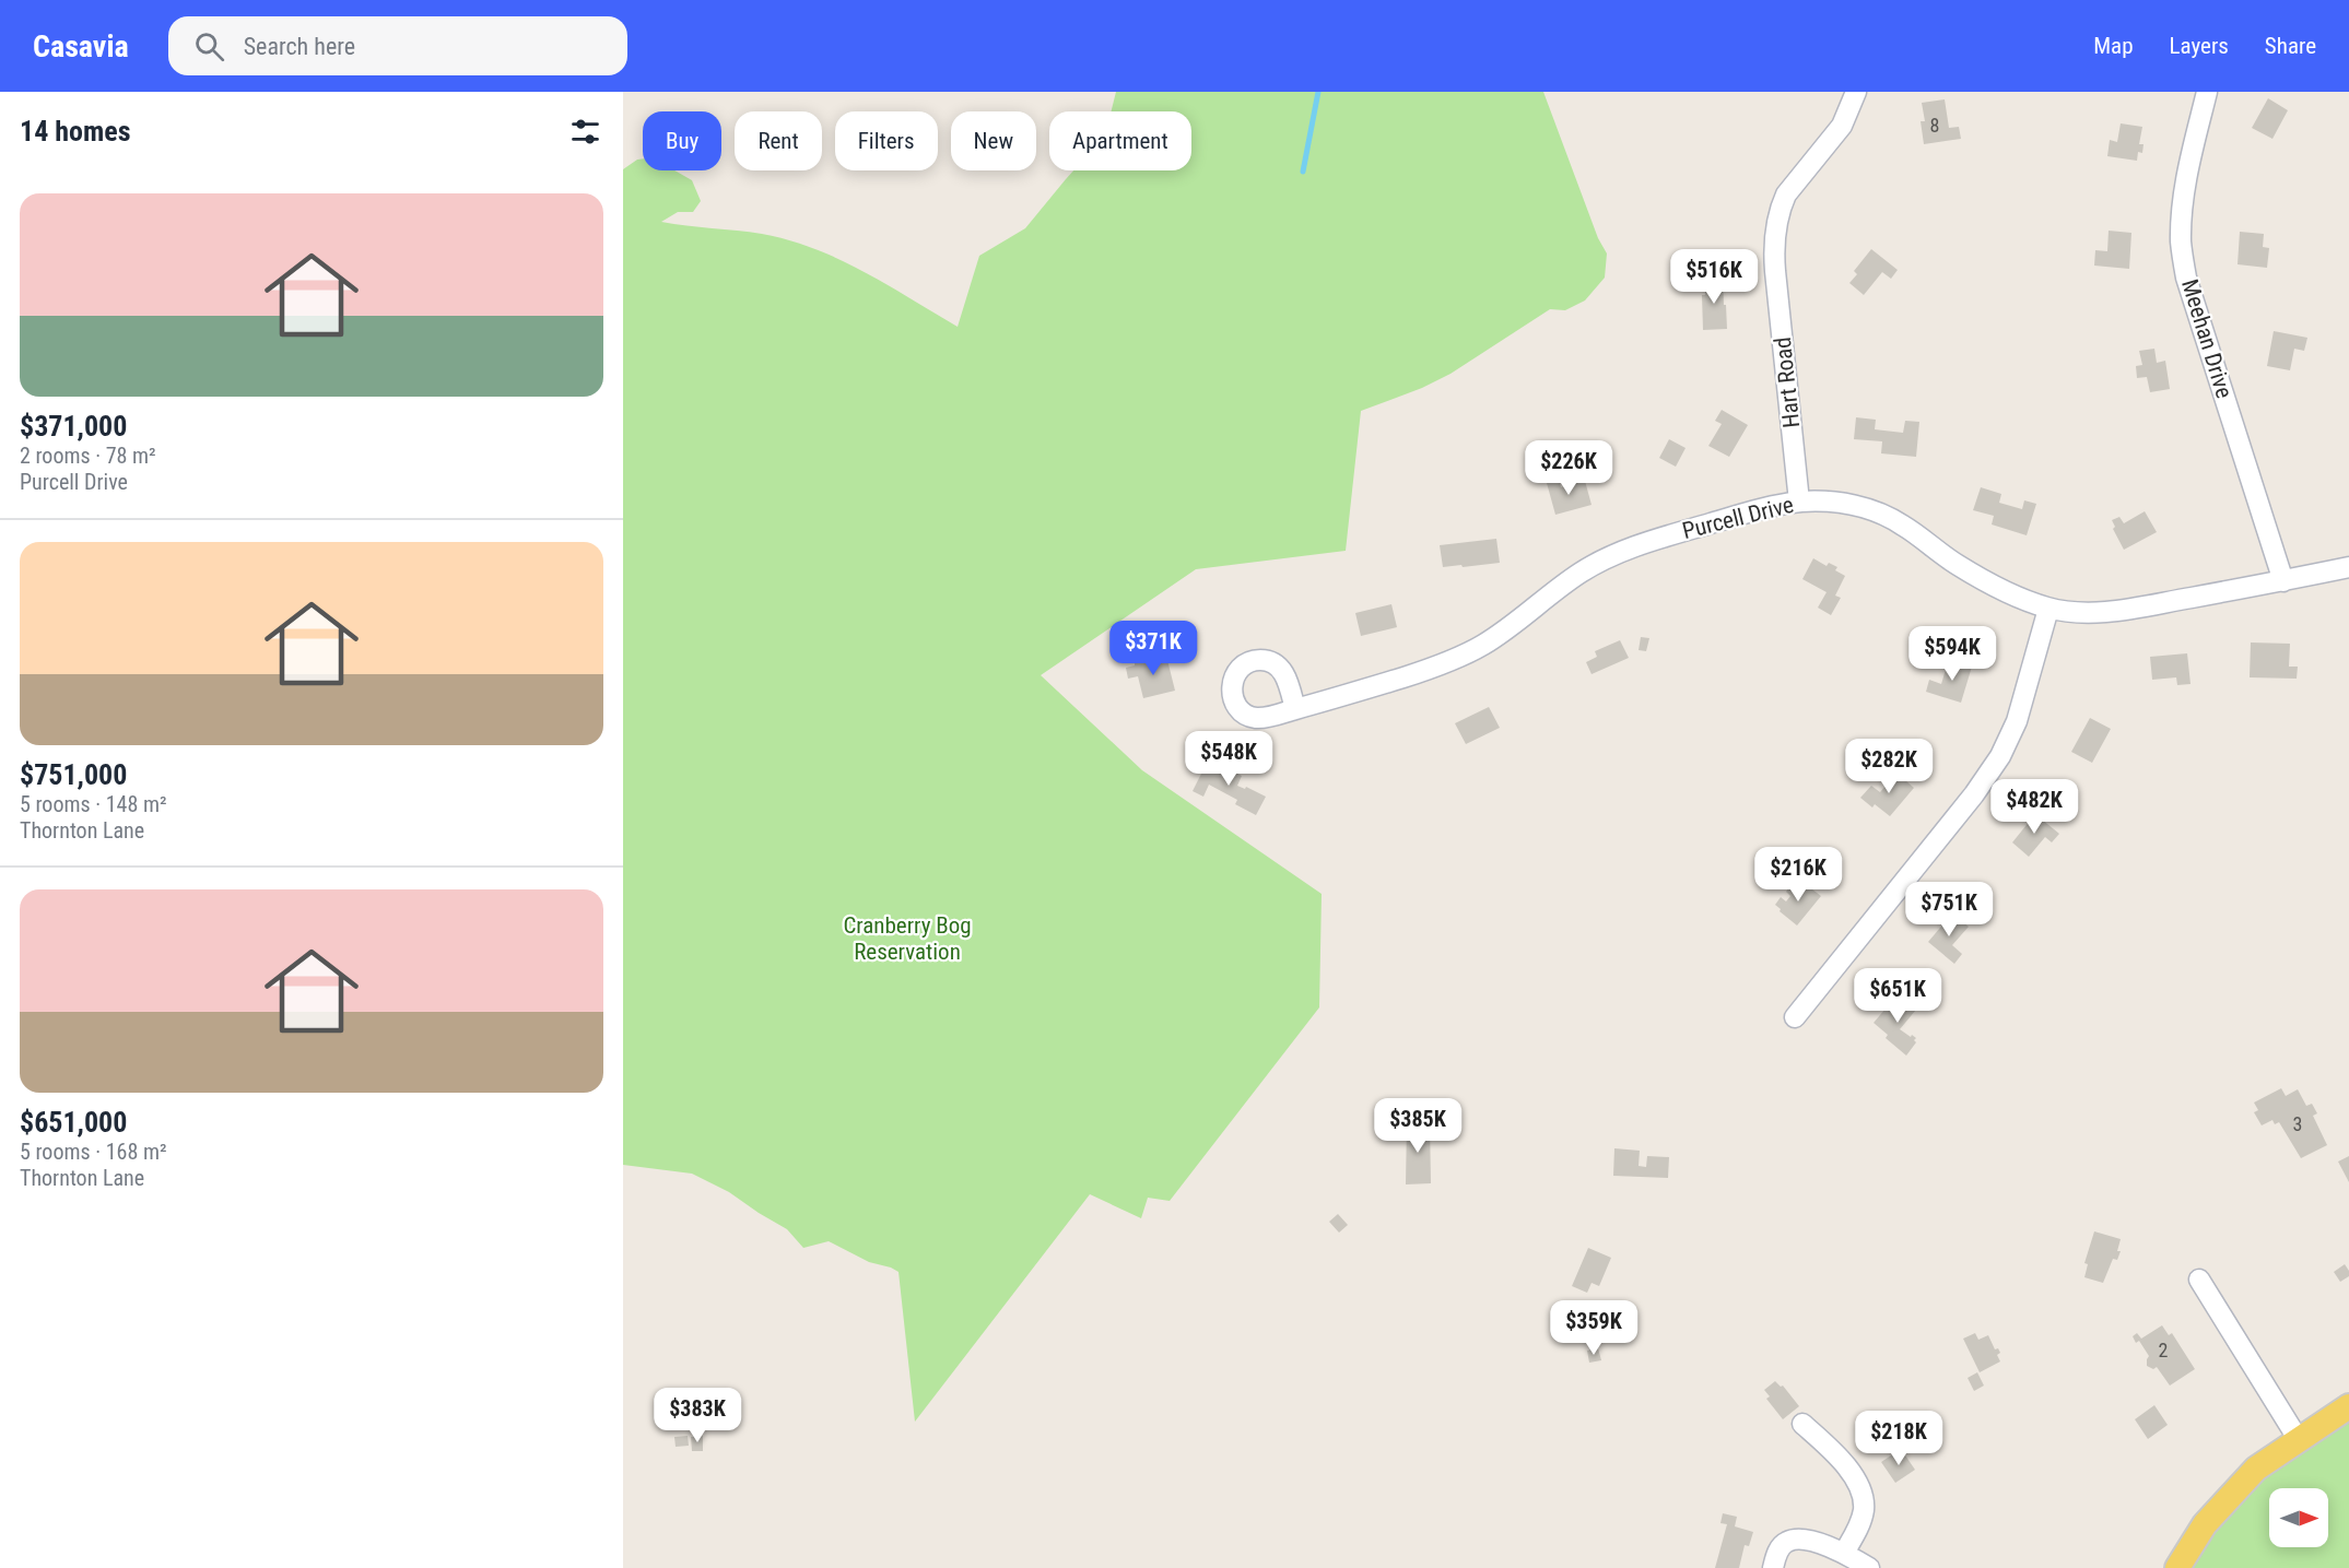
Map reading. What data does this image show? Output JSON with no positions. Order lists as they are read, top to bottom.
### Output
{
  "streets": {
    "street": ["Meehan Drive", "Hart Road", "Purcell Drive"]
  },
  "crossings": [
    ["Meehan Drive", "Purcell Drive"],
    ["Hart Road", "Purcell Drive"]
  ],
  "parks": ["Cranberry Bog Reservation"],
  "house_numbers": ["8", "3", "2"],
  "north": "right",
  "page": {
    "header": "Casavia",
    "search": "Search here",
    "nav": ["Map", "Layers", "Share"],
    "heading": "14 homes",
    "chip": [
      "Buy",
      "Rent",
      "Filters",
      "New",
      "Apartment"
    ],
    "list": [
      {
        "name": "$371,000",
        "note": "2 rooms · 78 m² · Purcell Drive"
      },
      {
        "name": "$751,000",
        "note": "5 rooms · 148 m² · Thornton Lane"
      },
      {
        "name": "$651,000",
        "note": "5 rooms · 168 m² · Thornton Lane"
      }
    ],
    "price": [
      "$516K",
      "$226K",
      "$371K",
      "$594K",
      "$548K",
      "$282K",
      "$482K",
      "$216K",
      "$751K",
      "$651K",
      "$385K",
      "$359K",
      "$383K",
      "$218K"
    ]
  }
}
